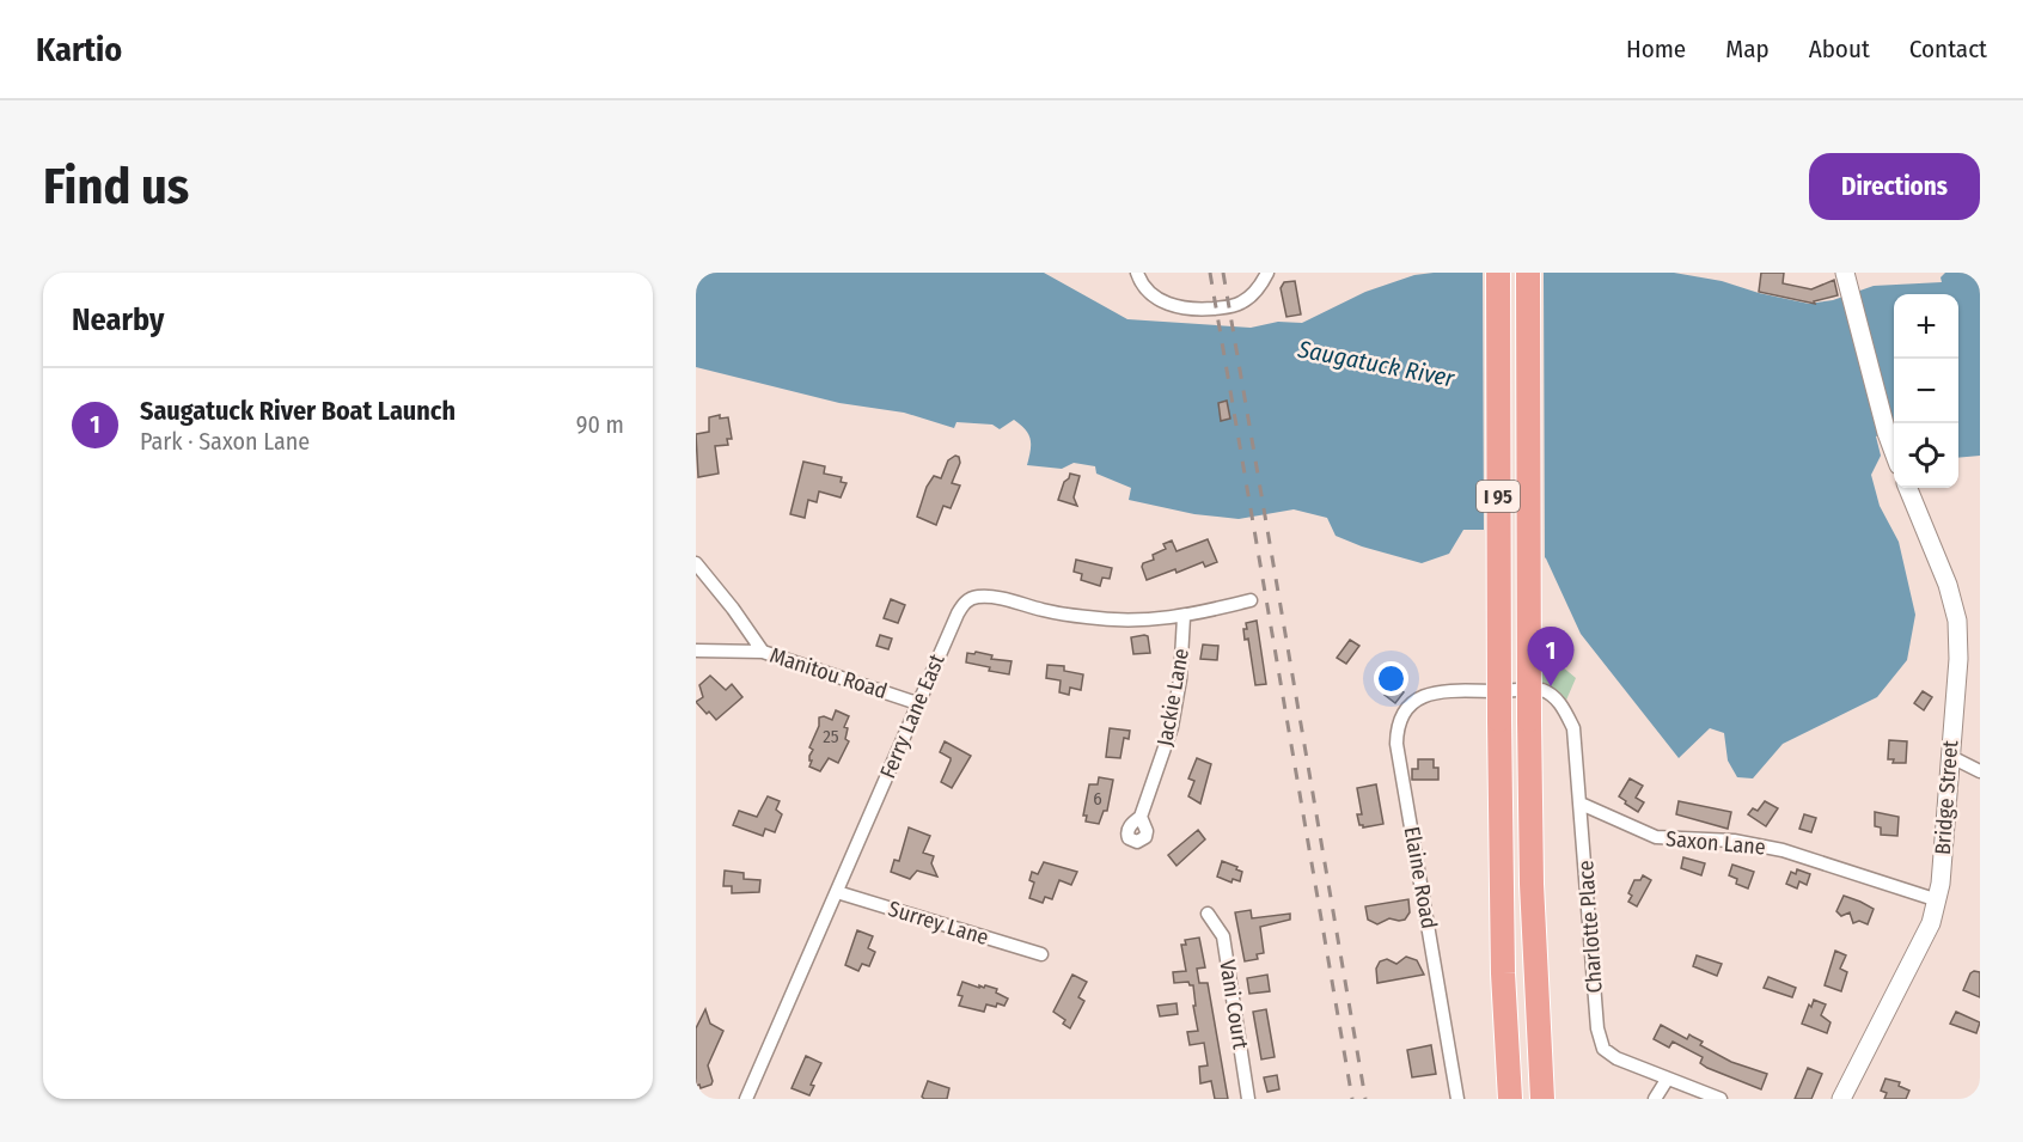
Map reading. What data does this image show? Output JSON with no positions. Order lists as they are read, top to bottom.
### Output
{
  "streets": {
    "highway": ["I 95"],
    "main road": ["Bridge Street"],
    "street": [
      "Manitou Road",
      "Jackie Lane",
      "Ferry Lane East",
      "Saxon Lane",
      "Elaine Road",
      "Surrey Lane",
      "Charlotte Place",
      "Vani Court"
    ]
  },
  "crossings": [
    ["Manitou Road", "Ferry Lane East"],
    ["Jackie Lane", "Ferry Lane East"],
    ["Ferry Lane East", "Surrey Lane"],
    ["Bridge Street", "Saxon Lane"],
    ["Saxon Lane", "Elaine Road"],
    ["Saxon Lane", "Charlotte Place"],
    ["Elaine Road", "Charlotte Place"]
  ],
  "water": ["Saugatuck River"],
  "house_numbers": ["25", "6"],
  "page": {
    "header": "Kartio",
    "nav": [
      "Home",
      "Map",
      "About",
      "Contact"
    ],
    "buttons": "Directions",
    "title": "Find us",
    "heading": "Nearby",
    "map_buttons": ["+", "−"],
    "list": [
      {
        "mark": "1",
        "name": "Saugatuck River Boat Launch",
        "note": "Park · Saxon Lane",
        "value": "90 m"
      }
    ],
    "pins": "1"
  }
}
